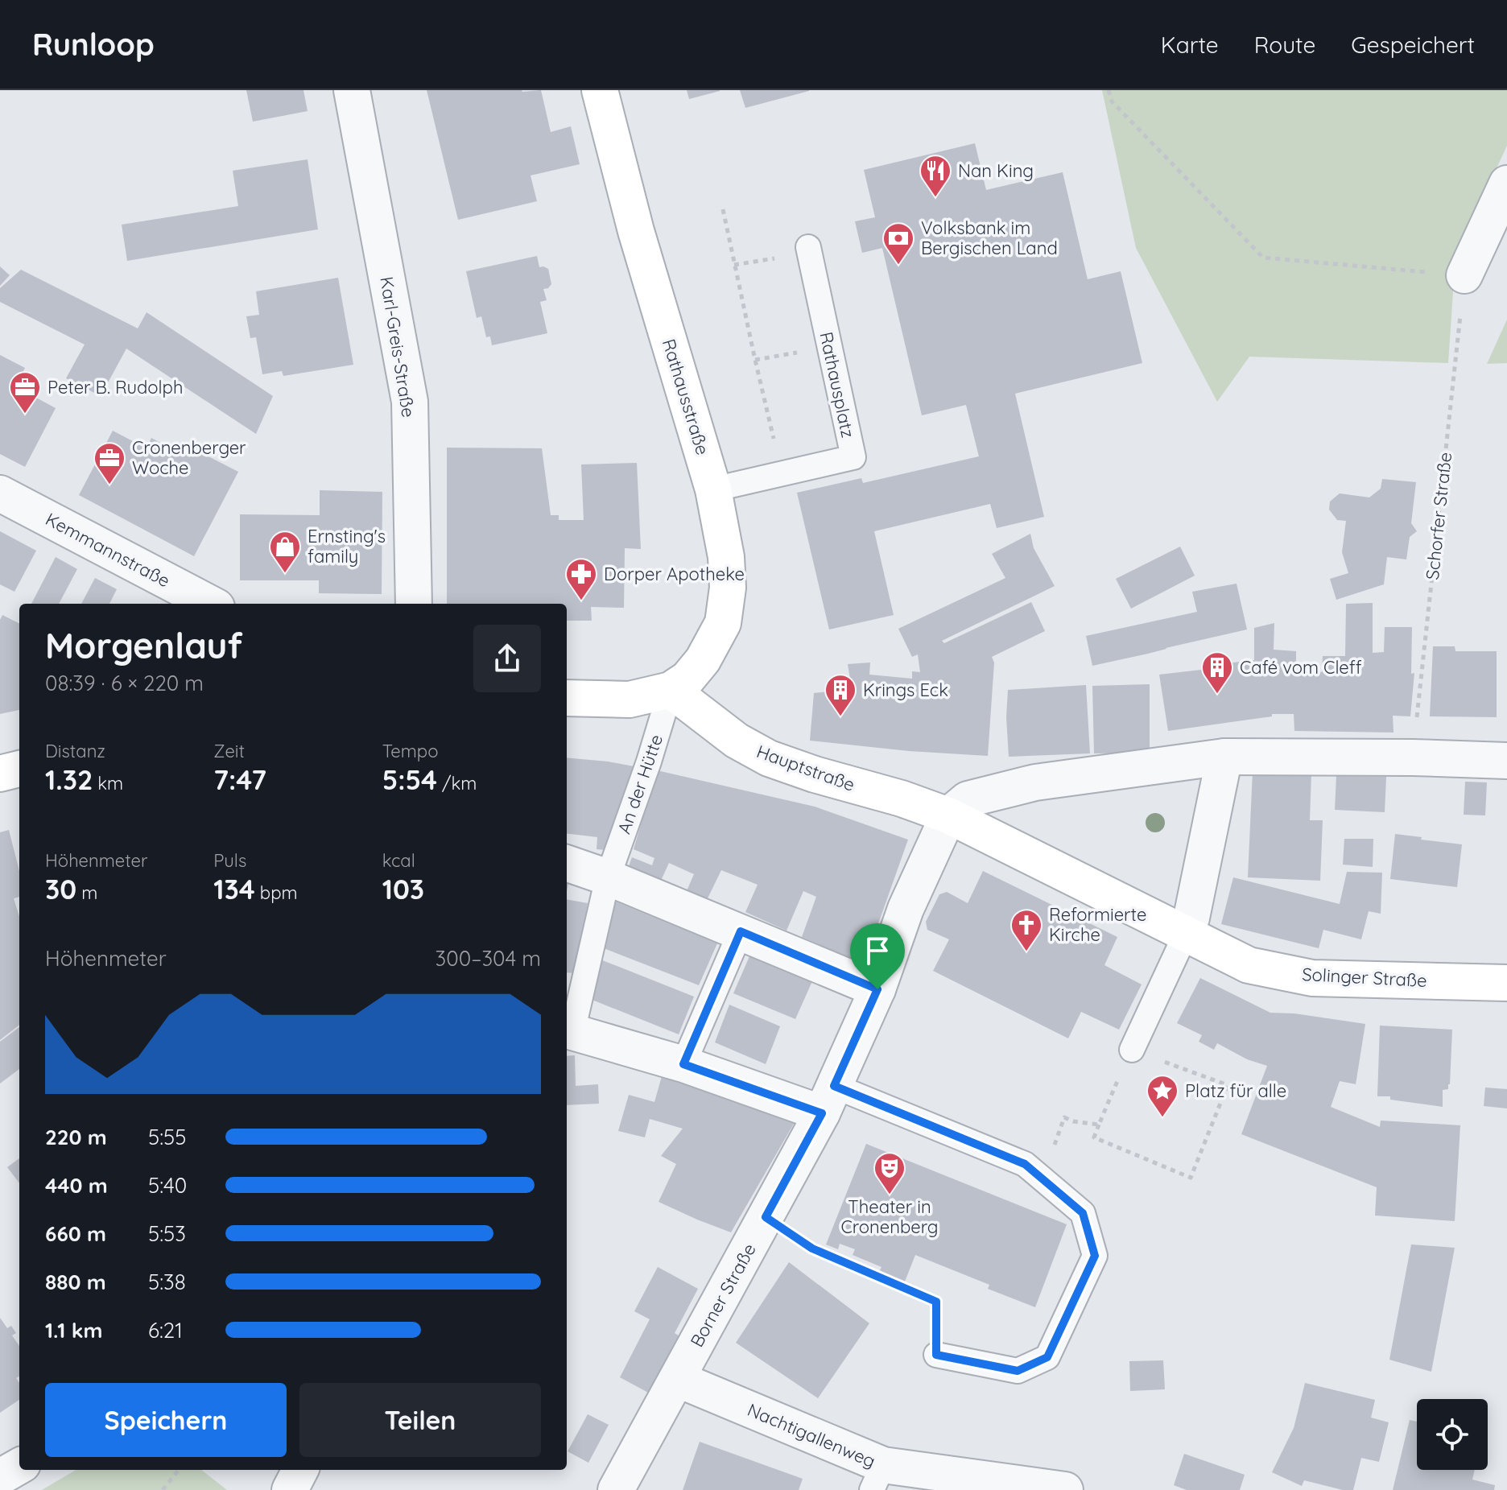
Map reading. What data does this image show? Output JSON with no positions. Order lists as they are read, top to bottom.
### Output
{
  "streets": {
    "main road": ["Rathausstraße", "Hauptstraße", "Solinger Straße"],
    "street": [
      "Karl-Greis-Straße",
      "Kemmannstraße",
      "An der Hütte",
      "Borner Straße",
      "Nachtigallenweg"
    ],
    "lane": ["Rathausplatz"],
    "path": ["Schorfer Straße"]
  },
  "crossings": [
    ["Rathausplatz", "Rathausstraße"],
    ["Rathausstraße", "Hauptstraße"],
    ["Rathausstraße", "An der Hütte"],
    ["Hauptstraße", "An der Hütte"],
    ["Hauptstraße", "Solinger Straße"],
    ["Hauptstraße", "Borner Straße"],
    ["An der Hütte", "Borner Straße"],
    ["Solinger Straße", "Borner Straße"],
    ["Borner Straße", "Nachtigallenweg"]
  ],
  "places": {
    "restaurant": ["Nan King"],
    "bank": ["Volksbank im Bergischen Land"],
    "office": ["Peter B. Rudolph", "Cronenberger Woche"],
    "shop": ["Ernsting's family"],
    "pharmacy": ["Dorper Apotheke"],
    "building": ["Café vom Cleff", "Krings Eck"],
    "church": ["Reformierte Kirche"],
    "place": ["Platz für alle"],
    "theatre": ["Theater in Cronenberg"]
  },
  "page": {
    "header": "Runloop",
    "nav": ["Karte", "Route", "Gespeichert"],
    "heading": ["Morgenlauf", "08:39 · 6 × 220 m"],
    "stats": [
      ["Distanz", "1.32 km"],
      ["Zeit", "7:47"],
      ["Tempo", "5:54 /km"],
      ["Höhenmeter", "30 m"],
      ["Puls", "134 bpm"],
      ["kcal", "103"]
    ],
    "chart": ["Höhenmeter", "300–304 m"],
    "list": [
      {
        "name": "220 m",
        "note": "5:55"
      },
      {
        "name": "440 m",
        "note": "5:40"
      },
      {
        "name": "660 m",
        "note": "5:53"
      },
      {
        "name": "880 m",
        "note": "5:38"
      },
      {
        "name": "1.1 km",
        "note": "6:21"
      }
    ],
    "buttons": ["Speichern", "Teilen"]
  }
}
